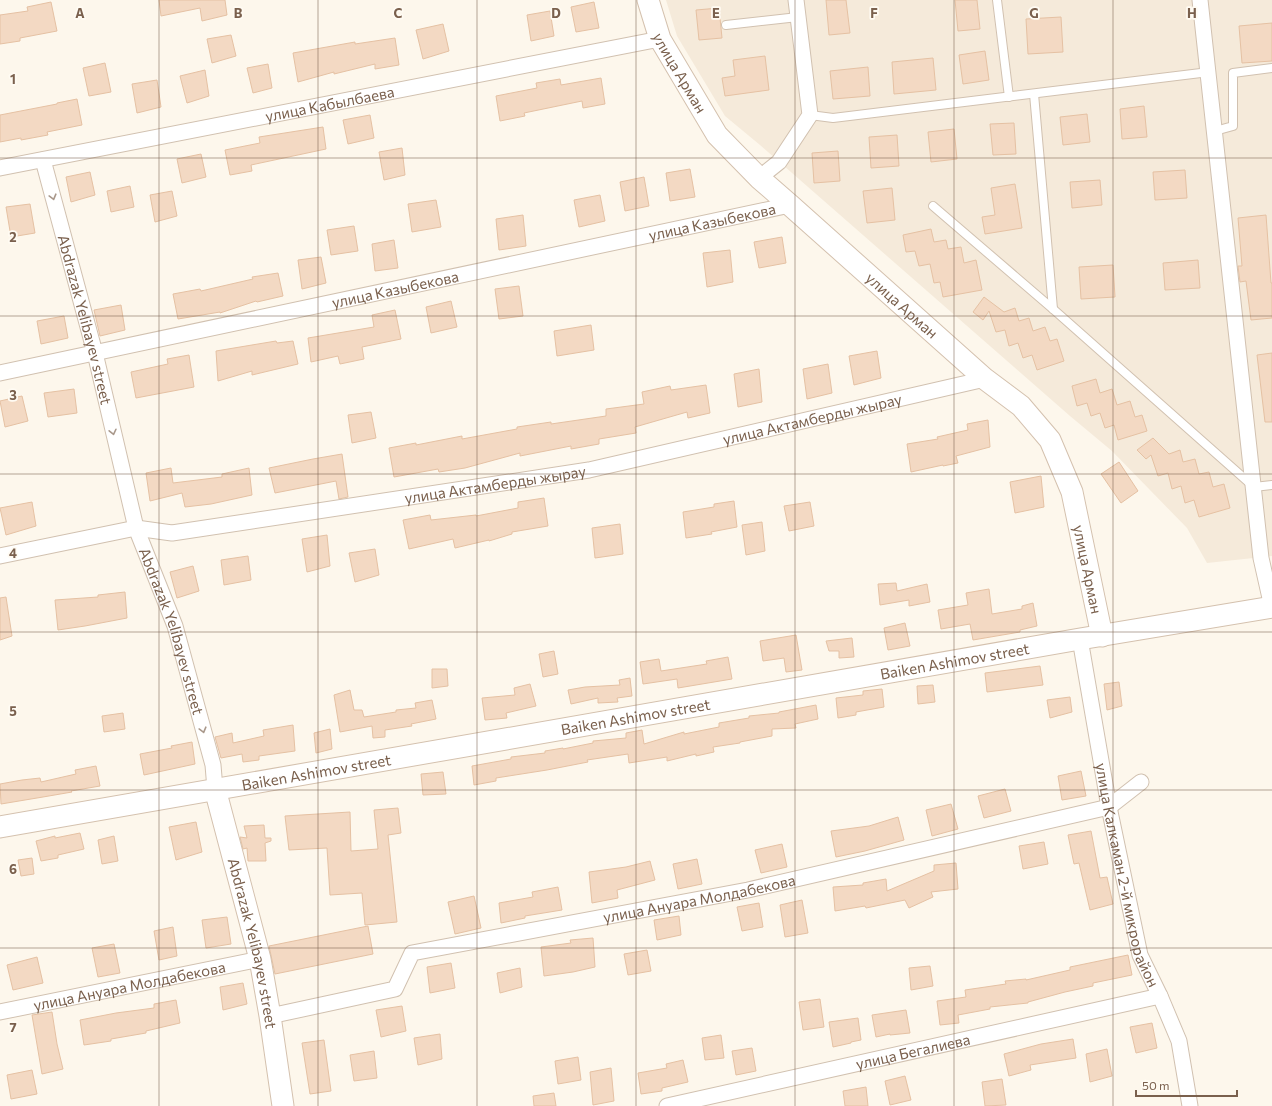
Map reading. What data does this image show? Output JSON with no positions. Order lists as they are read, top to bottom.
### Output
{
  "streets": {
    "main road": ["улица Арман", "Abdrazak Yelibayev street", "Baiken Ashimov street"],
    "street": [
      "улица Кабылбаева",
      "улица Казыбекова",
      "улица Актамберды жырау",
      "улица Калкаман 2-й микрорайон",
      "улица Ануара Молдабекова",
      "улица Бегалиева"
    ]
  },
  "crossings": [
    ["улица Арман", "улица Кабылбаева"],
    ["улица Арман", "улица Казыбекова"],
    ["улица Арман", "улица Актамберды жырау"],
    ["улица Арман", "Baiken Ashimov street"],
    ["улица Кабылбаева", "Abdrazak Yelibayev street"],
    ["улица Казыбекова", "Abdrazak Yelibayev street"],
    ["Abdrazak Yelibayev street", "улица Актамберды жырау"],
    ["Abdrazak Yelibayev street", "Baiken Ashimov street"],
    ["Abdrazak Yelibayev street", "улица Ануара Молдабекова"],
    ["Baiken Ashimov street", "улица Калкаман 2-й микрорайон"],
    ["улица Калкаман 2-й микрорайон", "улица Ануара Молдабекова"],
    ["улица Калкаман 2-й микрорайон", "улица Бегалиева"]
  ],
  "one_way": ["Abdrazak Yelibayev street"],
  "scale_bar": "50 m",
  "grid": {
    "columns": [
      "A",
      "B",
      "C",
      "D",
      "E",
      "F",
      "G",
      "H"
    ],
    "rows": [
      "1",
      "2",
      "3",
      "4",
      "5",
      "6",
      "7"
    ]
  }
}
